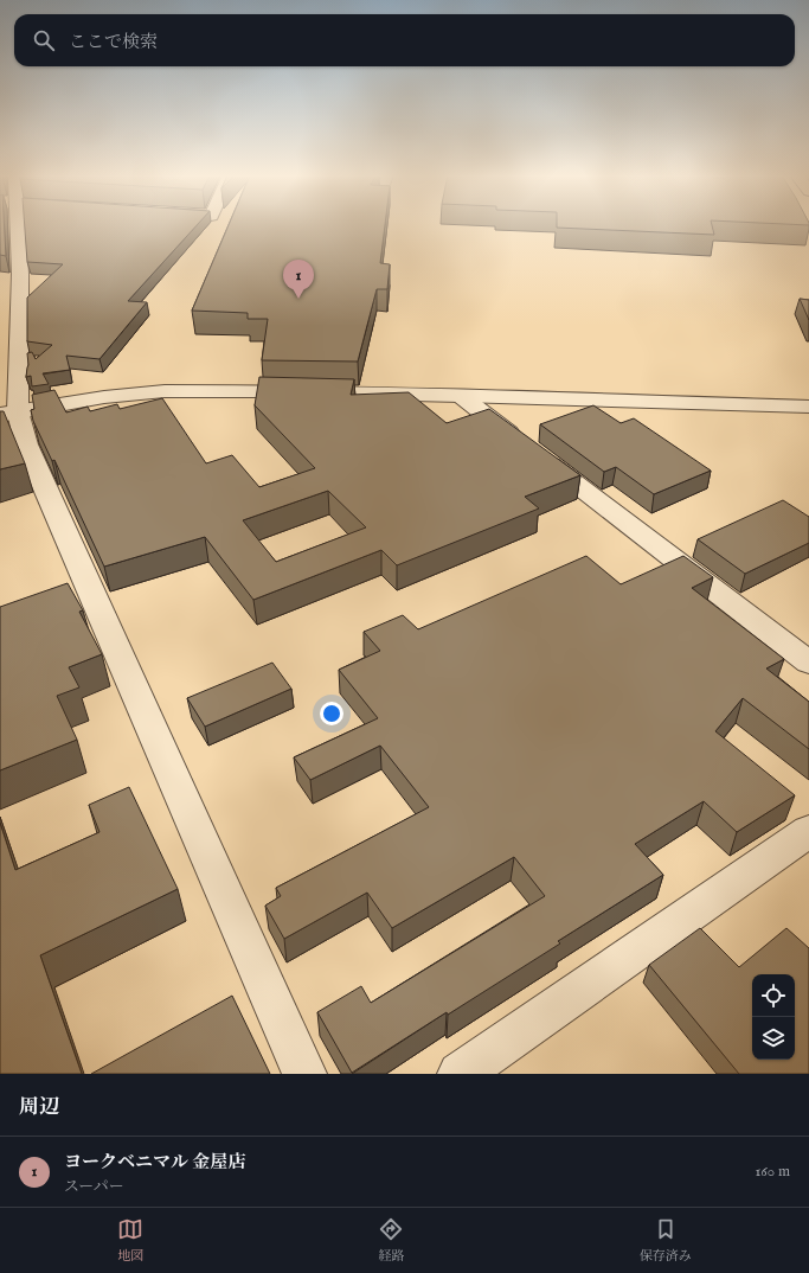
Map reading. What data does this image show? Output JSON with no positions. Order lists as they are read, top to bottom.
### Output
{
  "page": {
    "search": "ここで検索",
    "pins": "1",
    "heading": "周辺",
    "list": [
      {
        "mark": "1",
        "name": "ヨークベニマル 金屋店",
        "note": "スーパー",
        "value": "160 m"
      }
    ],
    "nav": ["地図", "経路", "保存済み"]
  }
}
